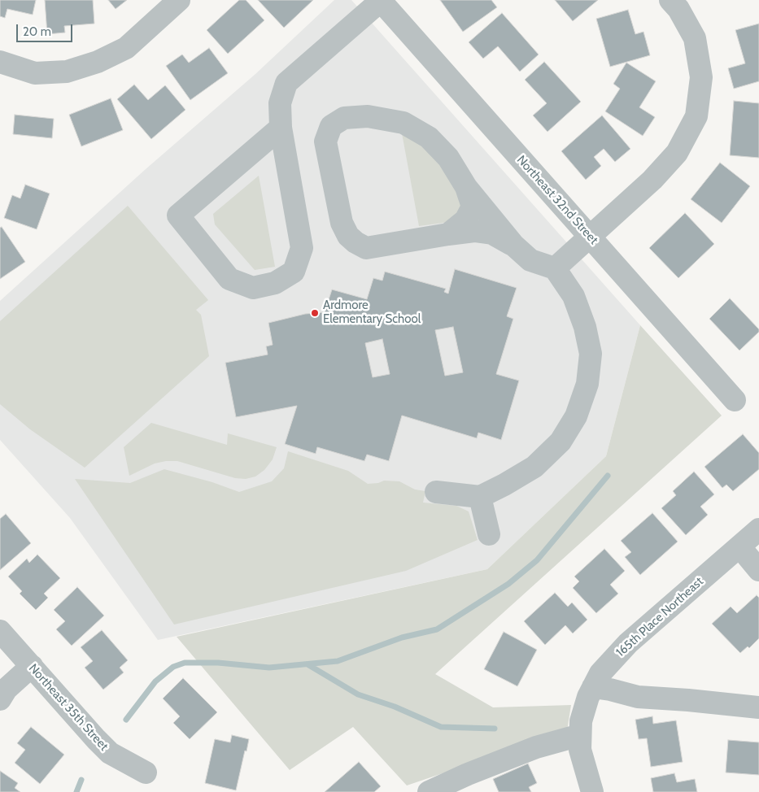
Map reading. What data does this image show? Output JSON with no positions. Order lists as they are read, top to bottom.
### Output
{
  "streets": {
    "street": ["Northeast 32nd Street", "165th Place Northeast", "Northeast 35th Street"]
  },
  "places": ["Ardmore Elementary School"],
  "scale_bar": "20 m"
}
